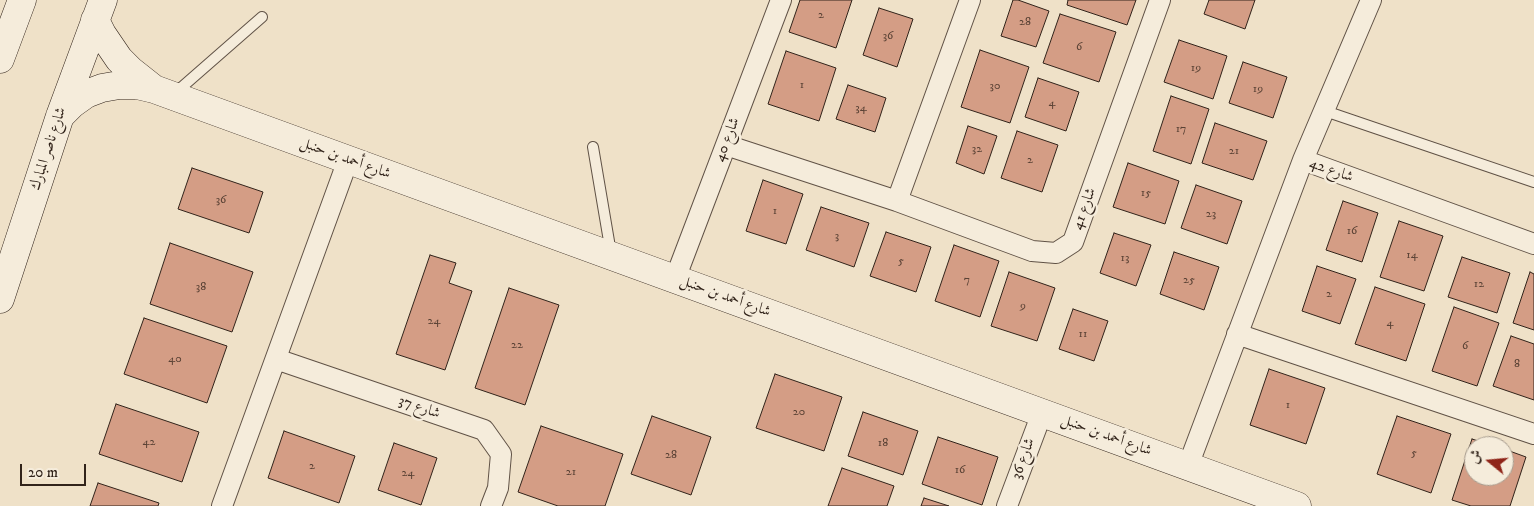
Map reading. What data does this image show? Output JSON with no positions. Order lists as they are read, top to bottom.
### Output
{
  "streets": {
    "street": [
      "شارع 40",
      "شارع ناصر المبارك",
      "شارع أحمد بن حنبل",
      "شارع 42",
      "شارع 41",
      "شارع 37",
      "شارع 36"
    ]
  },
  "crossings": [
    ["شارع 40", "شارع أحمد بن حنبل"],
    ["شارع 40", "شارع 41"],
    ["شارع ناصر المبارك", "شارع أحمد بن حنبل"],
    ["شارع أحمد بن حنبل", "شارع 42"],
    ["شارع أحمد بن حنبل", "شارع 36"]
  ],
  "house_numbers": [
    "2",
    "28",
    "36",
    "6",
    "19",
    "1",
    "30",
    "19",
    "4",
    "34",
    "17",
    "32",
    "21",
    "2",
    "15",
    "36",
    "1",
    "23",
    "16",
    "3",
    "14",
    "13",
    "5",
    "7",
    "25",
    "12",
    "38",
    "2",
    "9",
    "24",
    "4",
    "11",
    "22",
    "6",
    "40",
    "8",
    "1",
    "20",
    "42",
    "18",
    "5",
    "28",
    "2",
    "16",
    "21",
    "24"
  ],
  "scale_bar": "20 m",
  "north": "left"
}
